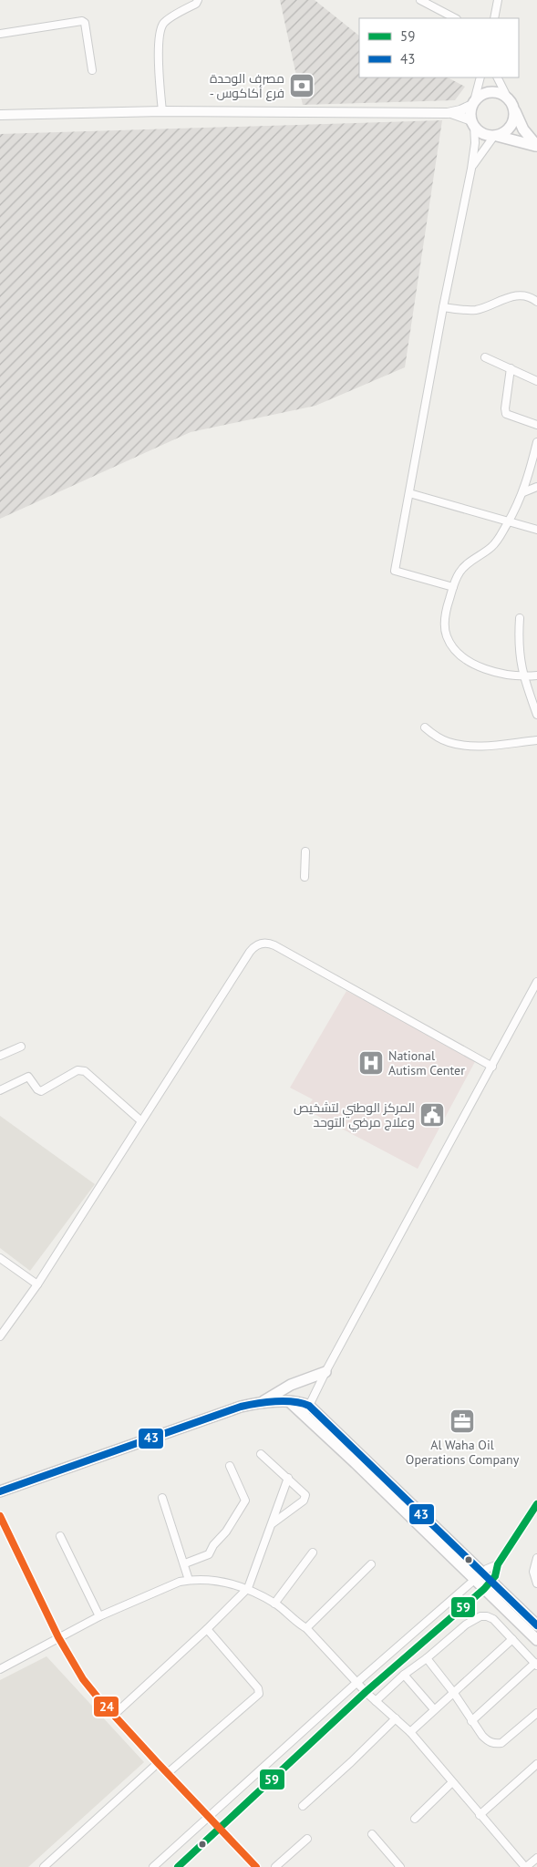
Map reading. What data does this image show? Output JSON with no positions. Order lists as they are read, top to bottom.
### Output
{
  "places": {
    "bank": ["مصرف الوحدة - فرع أكاكوس"],
    "hospital": ["National Autism Center"],
    "public building": ["المركز الوطني لتشخيص وعلاج مرضي التوحد"],
    "office": ["Al Waha Oil Operations Company"]
  },
  "lines": ["transit line 43", "transit line 59", "transit line 24"],
  "legend": ["59", "43"]
}
